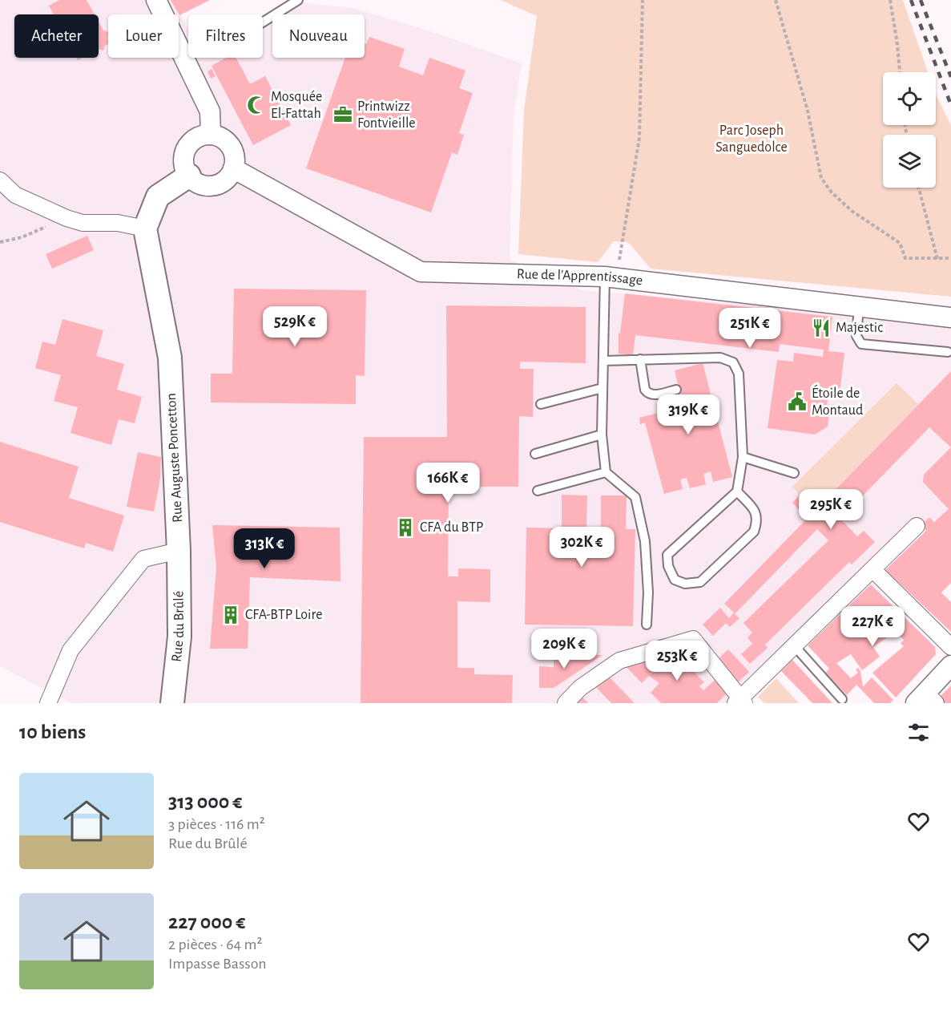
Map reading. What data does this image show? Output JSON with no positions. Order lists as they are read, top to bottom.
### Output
{
  "streets": {
    "main road": ["Rue Auguste Poncetton", "Rue du Brûlé"],
    "street": ["Rue de l'Apprentissage"]
  },
  "crossings": [
    ["Rue Auguste Poncetton", "Rue du Brûlé"]
  ],
  "parks": ["Parc Joseph Sanguedolce"],
  "places": {
    "mosque": ["Mosquée El-Fattah"],
    "office": ["Printwizz Fontvieille"],
    "restaurant": ["Majestic"],
    "public building": ["Étoile de Montaud"],
    "building": ["CFA du BTP", "CFA-BTP Loire"]
  },
  "page": {
    "chip": [
      "Acheter",
      "Louer",
      "Filtres",
      "Nouveau"
    ],
    "price": [
      "529K €",
      "251K €",
      "319K €",
      "166K €",
      "295K €",
      "302K €",
      "313K €",
      "227K €",
      "209K €",
      "253K €"
    ],
    "heading": "10 biens",
    "list": [
      {
        "name": "313 000 €",
        "note": "3 pièces · 116 m² · Rue du Brûlé"
      },
      {
        "name": "227 000 €",
        "note": "2 pièces · 64 m² · Impasse Basson"
      }
    ]
  }
}
